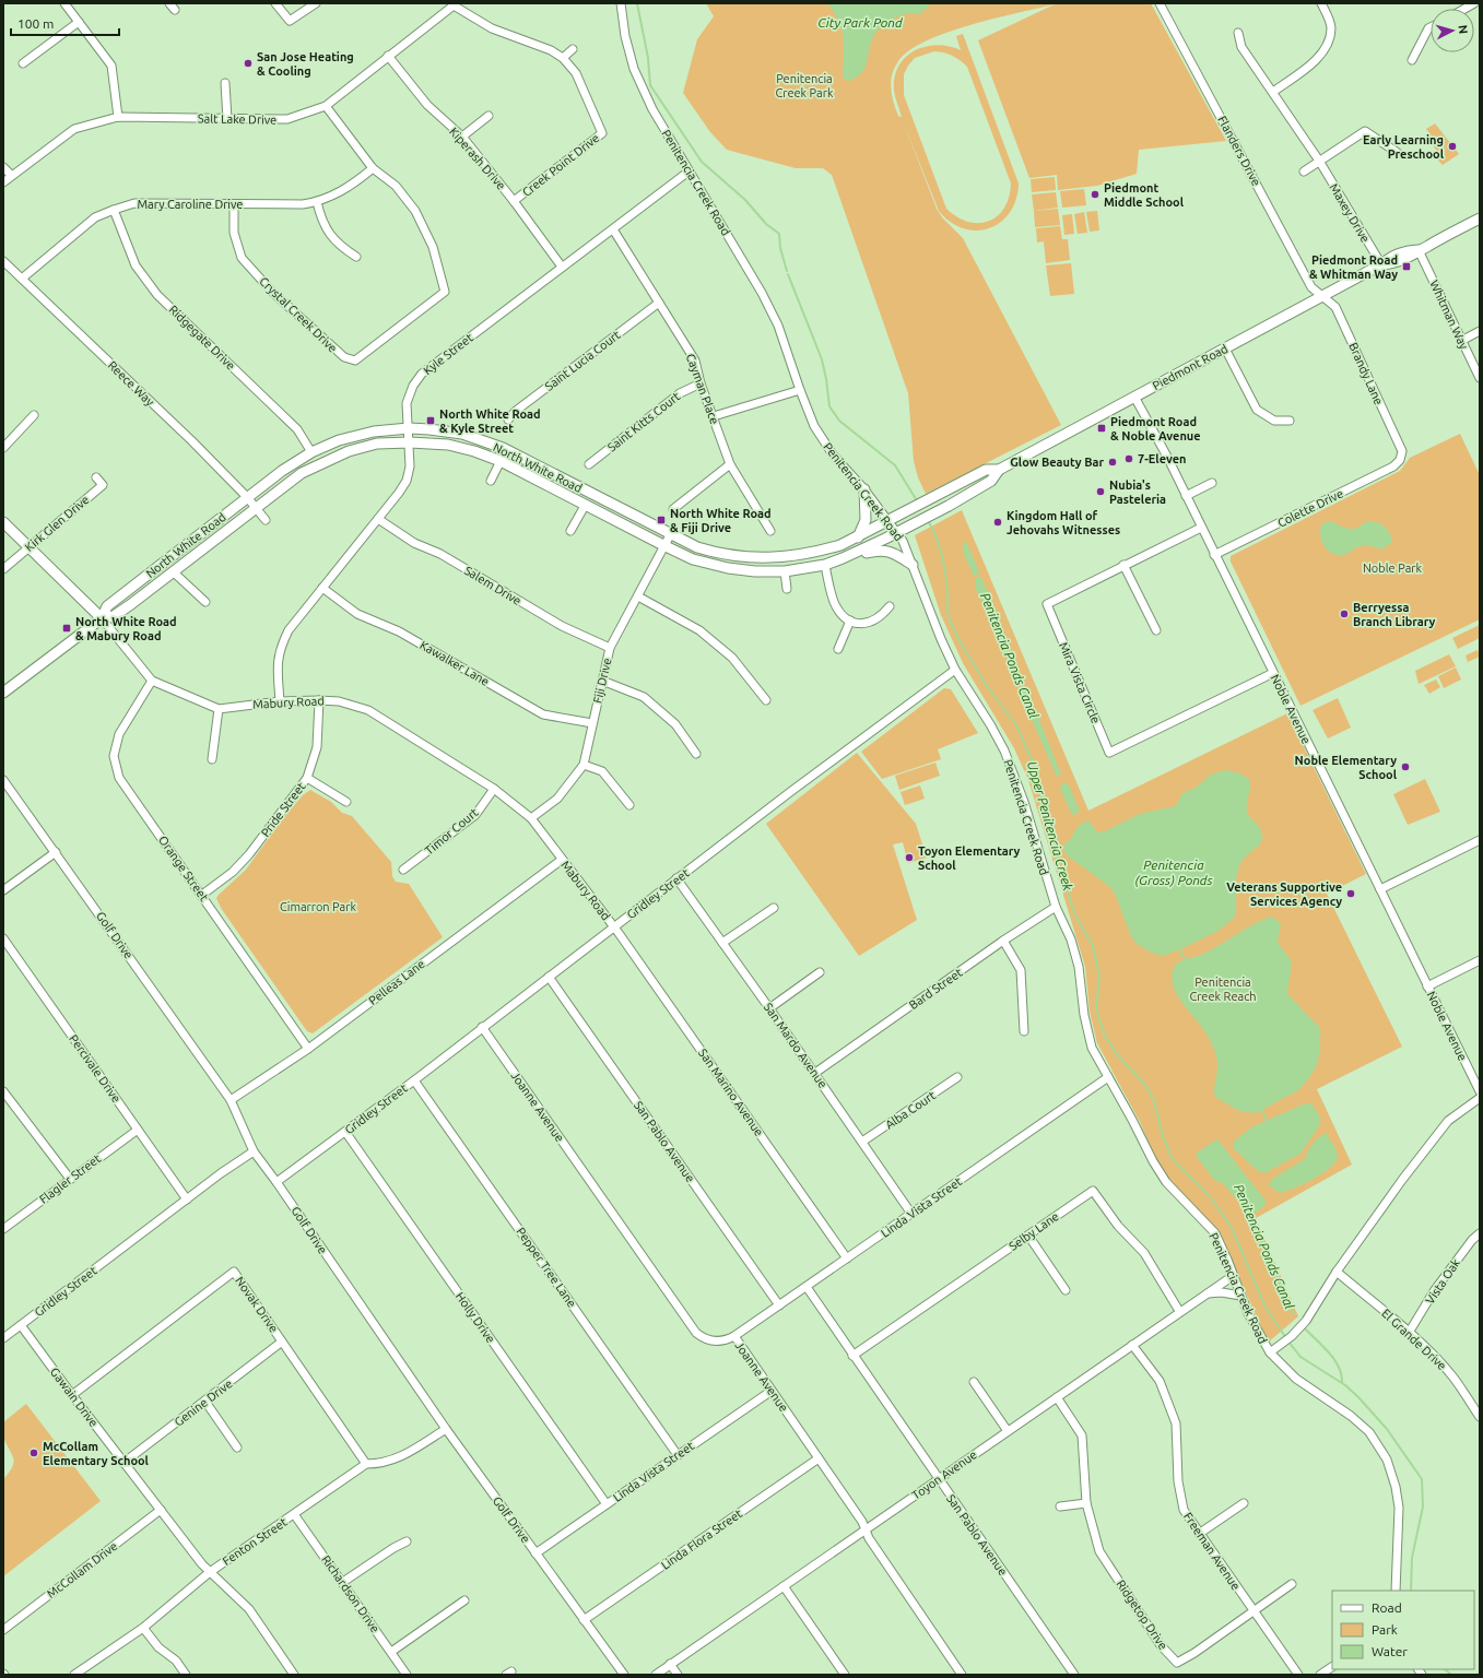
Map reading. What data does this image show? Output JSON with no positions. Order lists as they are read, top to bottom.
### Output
{
  "streets": {
    "main road": ["Piedmont Road", "North White Road"],
    "street": [
      "Salt Lake Drive",
      "Flanders Drive",
      "Kiperash Drive",
      "Creek Point Drive",
      "Penitencia Creek Road",
      "Mary Caroline Drive",
      "Maxey Drive",
      "Crystal Creek Drive",
      "Whitman Way",
      "Ridgegate Drive",
      "Kyle Street",
      "Saint Lucia Court",
      "Brandy Lane",
      "Reece Way",
      "Cayman Place",
      "Saint Kitts Court",
      "Colette Drive",
      "Kirk Glen Drive",
      "Salem Drive",
      "Kawalker Lane",
      "Fiji Drive",
      "Mira Vista Circle",
      "Mabury Road",
      "Noble Avenue",
      "Pride Street",
      "Timor Court",
      "Orange Street",
      "Gridley Street",
      "Golf Drive",
      "Pelleas Lane",
      "Bard Street",
      "San Mardo Avenue",
      "Percivale Drive",
      "San Marino Avenue",
      "Joanne Avenue",
      "Alba Court",
      "San Pablo Avenue",
      "Flagler Street",
      "Linda Vista Street",
      "Selby Lane",
      "Pepper Tree Lane",
      "Vista Oak",
      "Novak Drive",
      "Holly Drive",
      "El Grande Drive",
      "Gawain Drive",
      "Genine Drive",
      "Toyon Avenue",
      "Linda Flora Street",
      "Fenton Street",
      "Freeman Avenue",
      "McCollam Drive",
      "Richardson Drive",
      "Ridgetop Drive"
    ]
  },
  "crossings": [
    ["Salt Lake Drive", "Kiperash Drive"],
    ["Salt Lake Drive", "Creek Point Drive"],
    ["Flanders Drive", "Piedmont Road"],
    ["Flanders Drive", "Brandy Lane"],
    ["Kiperash Drive", "Creek Point Drive"],
    ["Kiperash Drive", "Kyle Street"],
    ["Penitencia Creek Road", "Kyle Street"],
    ["Penitencia Creek Road", "North White Road"],
    ["Penitencia Creek Road", "Gridley Street"],
    ["Penitencia Creek Road", "Bard Street"],
    ["Penitencia Creek Road", "Linda Vista Street"],
    ["Penitencia Creek Road", "Toyon Avenue"],
    ["Mary Caroline Drive", "Crystal Creek Drive"],
    ["Mary Caroline Drive", "Ridgegate Drive"],
    ["Mary Caroline Drive", "Reece Way"],
    ["Maxey Drive", "Piedmont Road"],
    ["Whitman Way", "Piedmont Road"],
    ["Ridgegate Drive", "North White Road"],
    ["Kyle Street", "Cayman Place"],
    ["Kyle Street", "North White Road"],
    ["Kyle Street", "Salem Drive"],
    ["Kyle Street", "Kawalker Lane"],
    ["Kyle Street", "Mabury Road"],
    ["Saint Lucia Court", "Cayman Place"],
    ["Piedmont Road", "Brandy Lane"],
    ["Piedmont Road", "North White Road"],
    ["Piedmont Road", "Noble Avenue"],
    ["Brandy Lane", "Colette Drive"],
    ["Reece Way", "North White Road"],
    ["Cayman Place", "Saint Kitts Court"],
    ["North White Road", "Fiji Drive"],
    ["Colette Drive", "Noble Avenue"],
    ["Salem Drive", "Fiji Drive"],
    ["Kawalker Lane", "Fiji Drive"],
    ["Fiji Drive", "Mabury Road"],
    ["Mira Vista Circle", "Noble Avenue"],
    ["Mabury Road", "Pride Street"],
    ["Mabury Road", "Timor Court"],
    ["Mabury Road", "Gridley Street"],
    ["Mabury Road", "Pelleas Lane"],
    ["Mabury Road", "San Marino Avenue"],
    ["Pride Street", "Orange Street"],
    ["Orange Street", "Pelleas Lane"],
    ["Gridley Street", "Golf Drive"],
    ["Gridley Street", "San Mardo Avenue"],
    ["Gridley Street", "Percivale Drive"],
    ["Gridley Street", "San Marino Avenue"],
    ["Gridley Street", "Joanne Avenue"],
    ["Gridley Street", "San Pablo Avenue"],
    ["Gridley Street", "Pepper Tree Lane"],
    ["Gridley Street", "Holly Drive"],
    ["Gridley Street", "Gawain Drive"],
    ["Golf Drive", "Pelleas Lane"],
    ["Golf Drive", "Linda Vista Street"],
    ["Golf Drive", "Linda Flora Street"],
    ["Golf Drive", "Fenton Street"],
    ["Bard Street", "San Mardo Avenue"],
    ["San Mardo Avenue", "Alba Court"],
    ["San Mardo Avenue", "Linda Vista Street"],
    ["Percivale Drive", "Flagler Street"],
    ["San Marino Avenue", "Linda Vista Street"],
    ["Joanne Avenue", "Linda Vista Street"],
    ["Joanne Avenue", "Toyon Avenue"],
    ["Joanne Avenue", "Linda Flora Street"],
    ["San Pablo Avenue", "Linda Vista Street"],
    ["San Pablo Avenue", "Selby Lane"],
    ["San Pablo Avenue", "Toyon Avenue"],
    ["Linda Vista Street", "Pepper Tree Lane"],
    ["Linda Vista Street", "Holly Drive"],
    ["Selby Lane", "Toyon Avenue"],
    ["Vista Oak", "El Grande Drive"],
    ["Novak Drive", "Gawain Drive"],
    ["Novak Drive", "Genine Drive"],
    ["Novak Drive", "Fenton Street"],
    ["Gawain Drive", "Genine Drive"],
    ["Gawain Drive", "Fenton Street"],
    ["Gawain Drive", "McCollam Drive"],
    ["Toyon Avenue", "Freeman Avenue"],
    ["Toyon Avenue", "Ridgetop Drive"],
    ["Fenton Street", "Richardson Drive"],
    ["Freeman Avenue", "Ridgetop Drive"]
  ],
  "water": [
    "City Park Pond",
    "Penitencia Ponds Canal",
    "Upper Penitencia Creek",
    "Penitencia (Gross) Ponds"
  ],
  "parks": [
    "Penitencia Creek Park",
    "Noble Park",
    "Cimarron Park",
    "Penitencia Creek Reach"
  ],
  "places": {
    "other": [
      "San Jose Heating & Cooling",
      "Early Learning Preschool",
      "Piedmont Middle School",
      "7-Eleven",
      "Glow Beauty Bar",
      "Nubia's Pasteleria",
      "Kingdom Hall of Jehovahs Witnesses",
      "Berryessa Branch Library",
      "Noble Elementary School",
      "Toyon Elementary School",
      "Veterans Supportive Services Agency",
      "McCollam Elementary School"
    ],
    "transit": [
      "Piedmont Road & Whitman Way",
      "North White Road & Kyle Street",
      "Piedmont Road & Noble Avenue",
      "North White Road & Fiji Drive",
      "North White Road & Mabury Road"
    ]
  },
  "legend": ["Road", "Park", "Water"],
  "scale_bar": "100 m",
  "north": "right"
}
